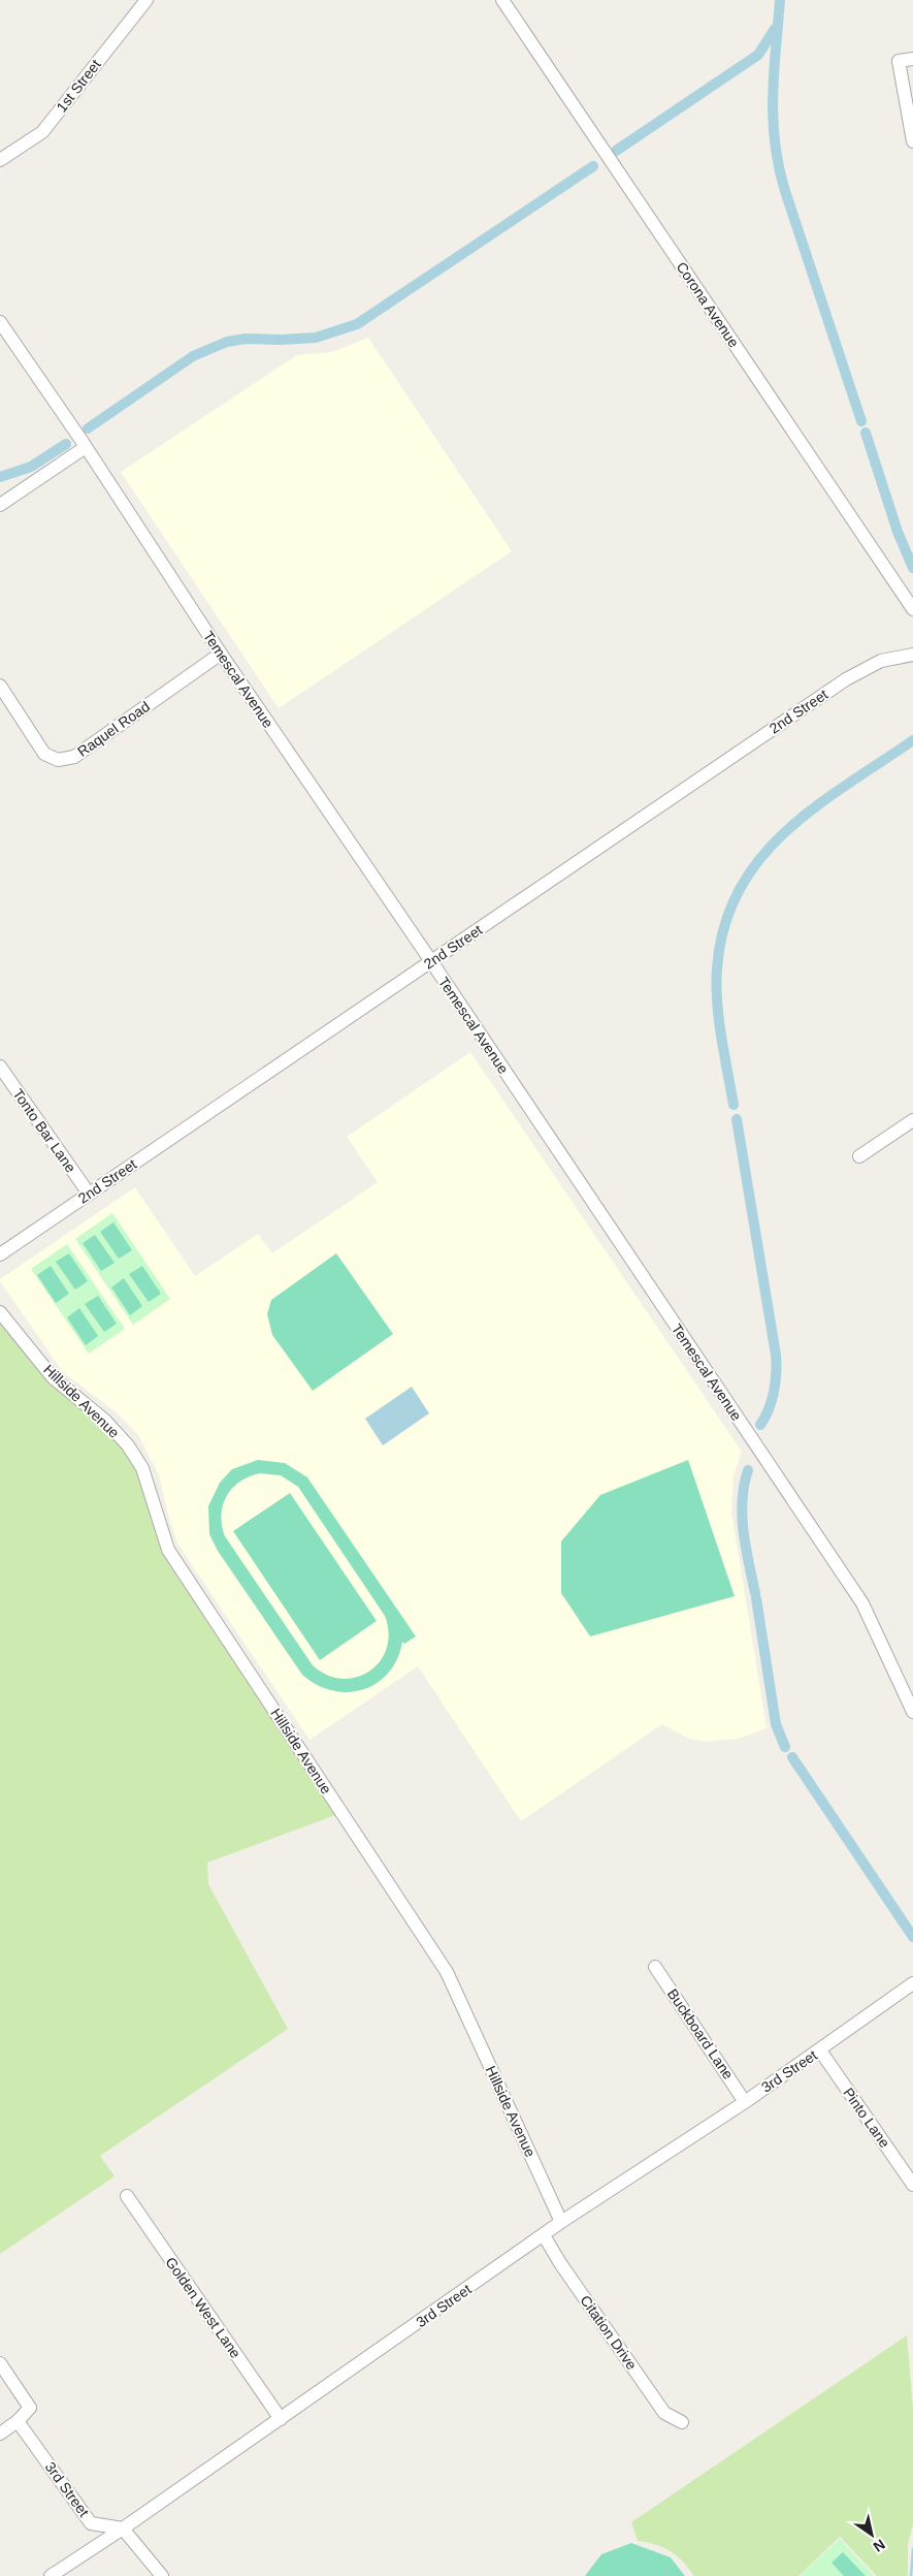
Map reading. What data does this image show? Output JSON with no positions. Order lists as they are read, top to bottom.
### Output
{
  "streets": {
    "street": [
      "1st Street",
      "Corona Avenue",
      "Temescal Avenue",
      "2nd Street",
      "Raquel Road",
      "Tonto Bar Lane",
      "Hillside Avenue",
      "Buckboard Lane",
      "3rd Street",
      "Pinto Lane",
      "Golden West Lane",
      "Citation Drive"
    ]
  },
  "crossings": [
    ["Temescal Avenue", "2nd Street"],
    ["Temescal Avenue", "Raquel Road"],
    ["2nd Street", "Tonto Bar Lane"],
    ["Hillside Avenue", "3rd Street"],
    ["Buckboard Lane", "3rd Street"],
    ["3rd Street", "Pinto Lane"],
    ["3rd Street", "Golden West Lane"],
    ["3rd Street", "Citation Drive"]
  ],
  "north": "bottom right"
}
